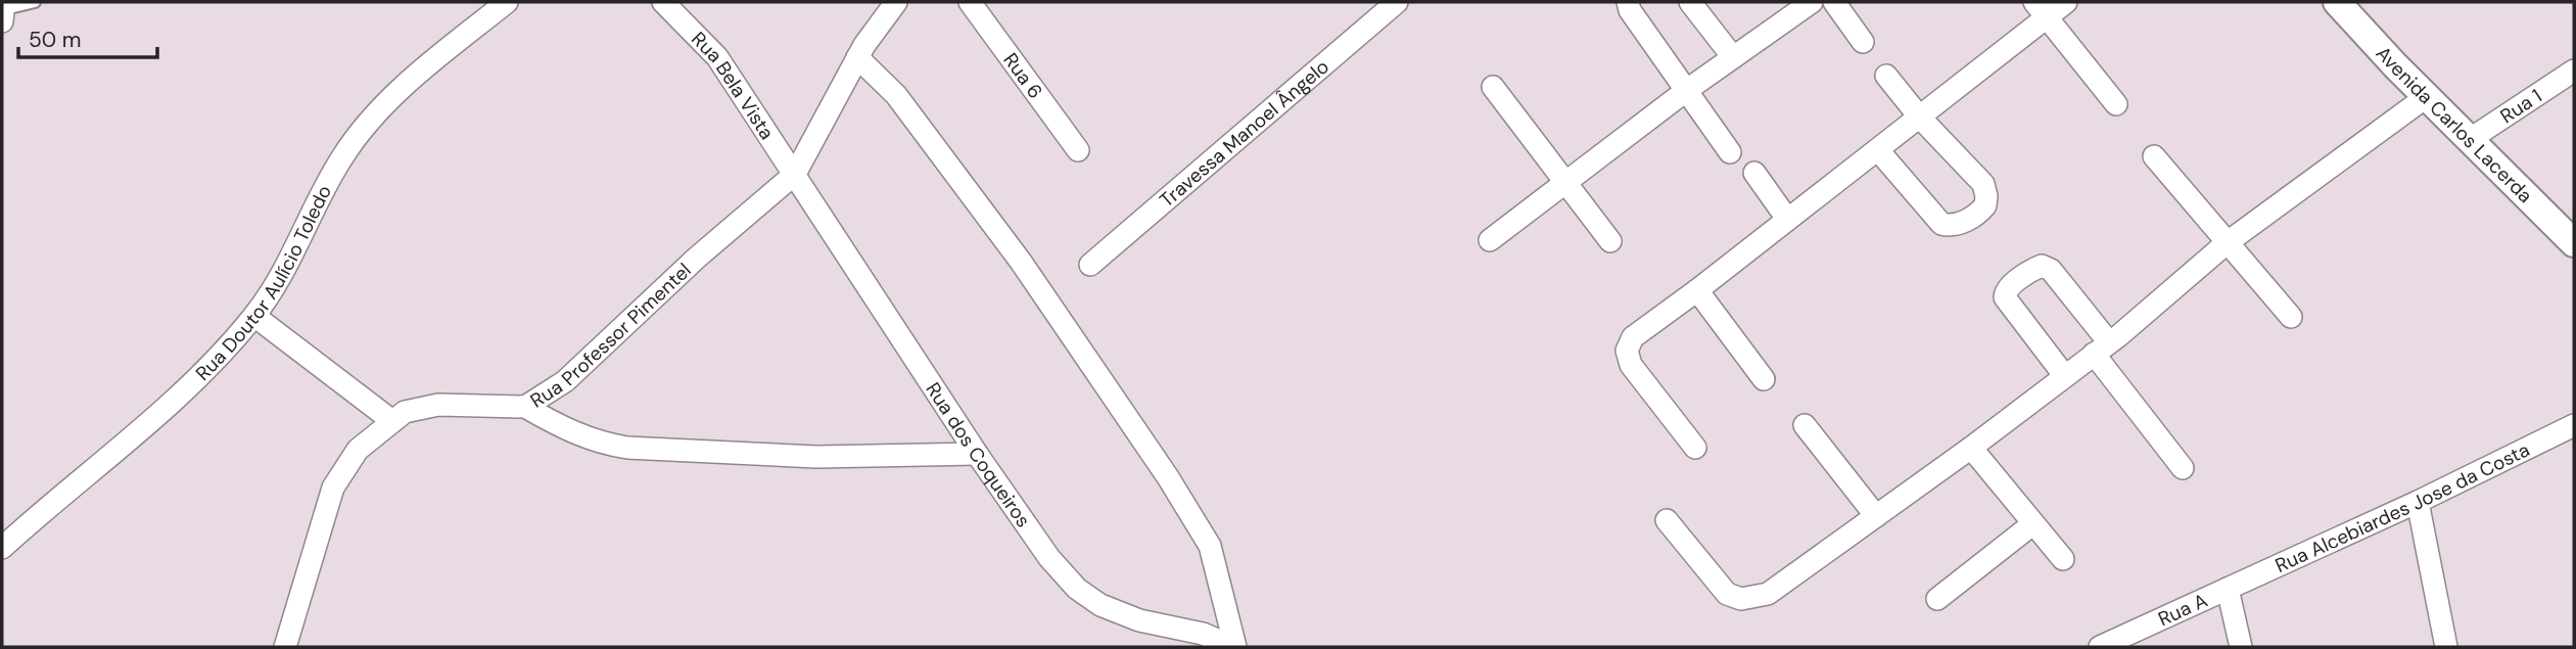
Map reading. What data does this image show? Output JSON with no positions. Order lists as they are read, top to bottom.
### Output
{
  "streets": {
    "street": [
      "Rua 6",
      "Rua Bela Vista",
      "Rua 1",
      "Avenida Carlos Lacerda",
      "Travessa Manoel Ângelo",
      "Rua Doutor Aulício Toledo",
      "Rua Professor Pimentel",
      "Rua dos Coqueiros",
      "Rua Alcebiardes Jose da Costa",
      "Rua A"
    ]
  },
  "crossings": [
    ["Rua Bela Vista", "Rua Professor Pimentel"],
    ["Rua Bela Vista", "Rua dos Coqueiros"],
    ["Rua 1", "Avenida Carlos Lacerda"],
    ["Rua Professor Pimentel", "Rua dos Coqueiros"],
    ["Rua Alcebiardes Jose da Costa", "Rua A"]
  ],
  "scale_bar": "50 m"
}
